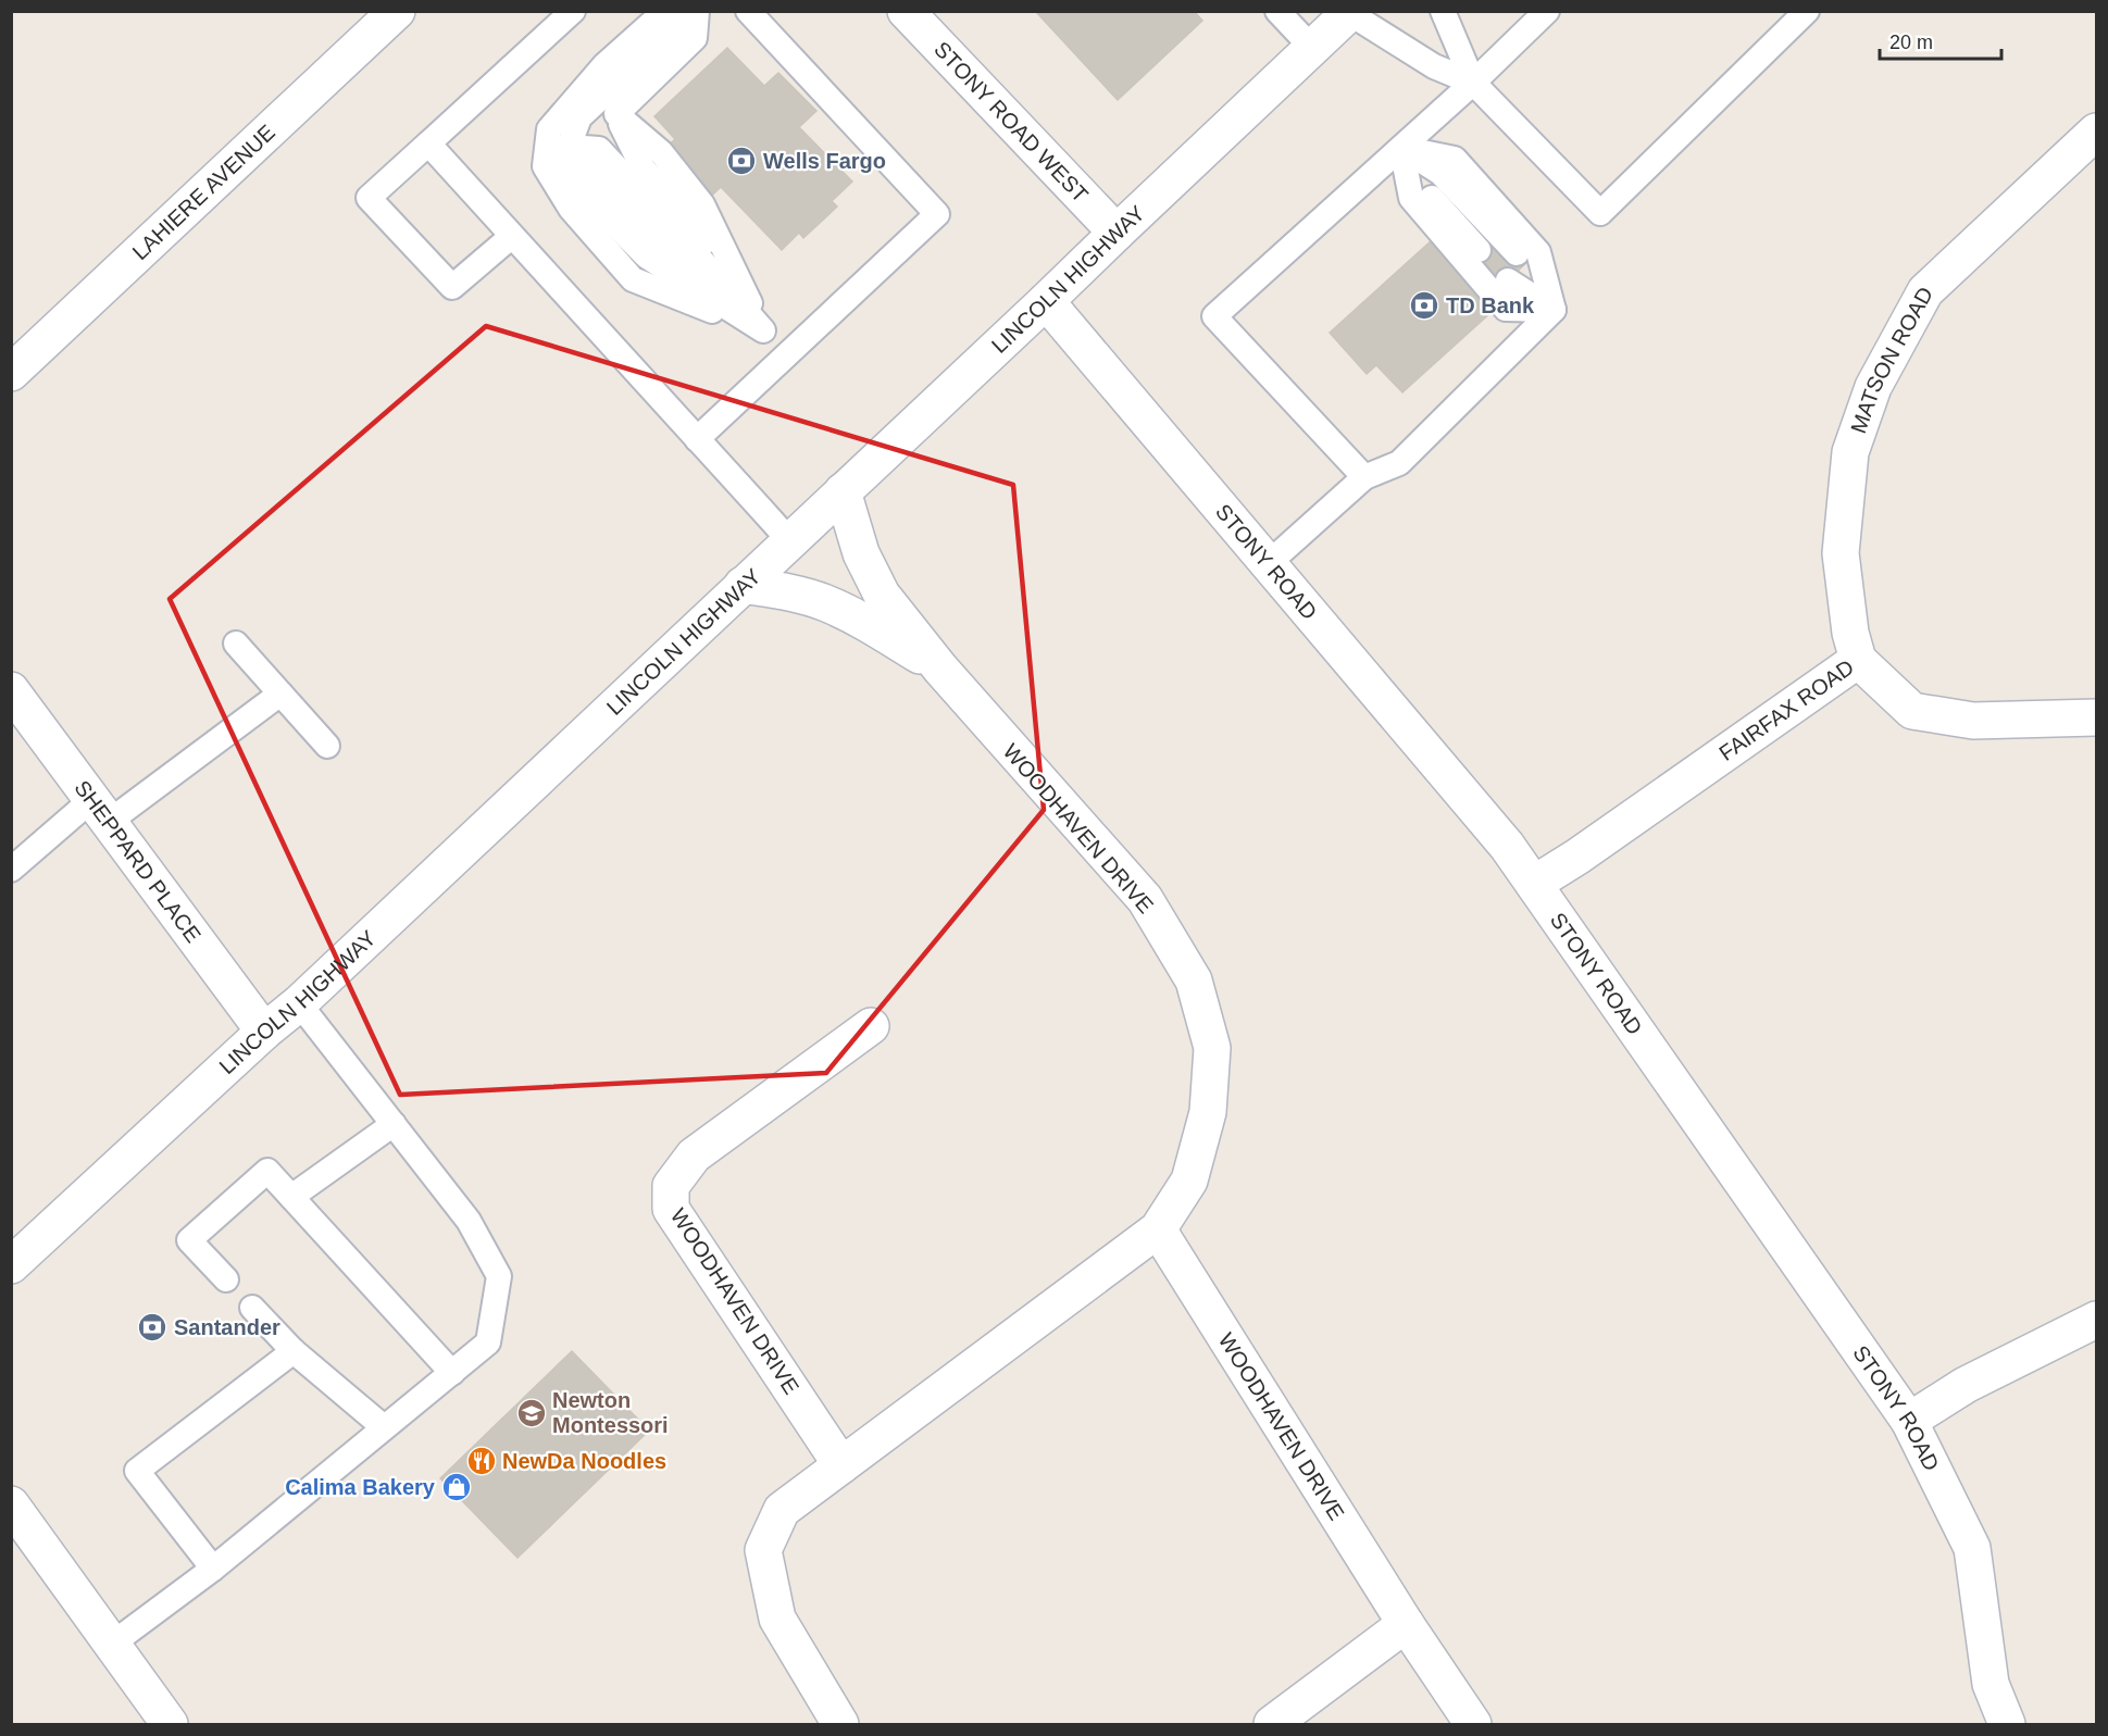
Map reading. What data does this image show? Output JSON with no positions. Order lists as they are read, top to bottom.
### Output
{
  "streets": {
    "street": [
      "STONY ROAD WEST",
      "LAHIERE AVENUE",
      "LINCOLN HIGHWAY",
      "MATSON ROAD",
      "STONY ROAD",
      "FAIRFAX ROAD",
      "WOODHAVEN DRIVE",
      "SHEPPARD PLACE"
    ]
  },
  "crossings": [
    ["STONY ROAD WEST", "LINCOLN HIGHWAY"],
    ["LINCOLN HIGHWAY", "STONY ROAD"],
    ["LINCOLN HIGHWAY", "WOODHAVEN DRIVE"],
    ["LINCOLN HIGHWAY", "SHEPPARD PLACE"],
    ["MATSON ROAD", "FAIRFAX ROAD"],
    ["STONY ROAD", "FAIRFAX ROAD"]
  ],
  "places": {
    "bank": ["Wells Fargo", "TD Bank", "Santander"],
    "school or university": ["Newton Montessori"],
    "restaurant": ["NewDa Noodles"],
    "shop": ["Calima Bakery"]
  },
  "scale_bar": "20 m"
}
